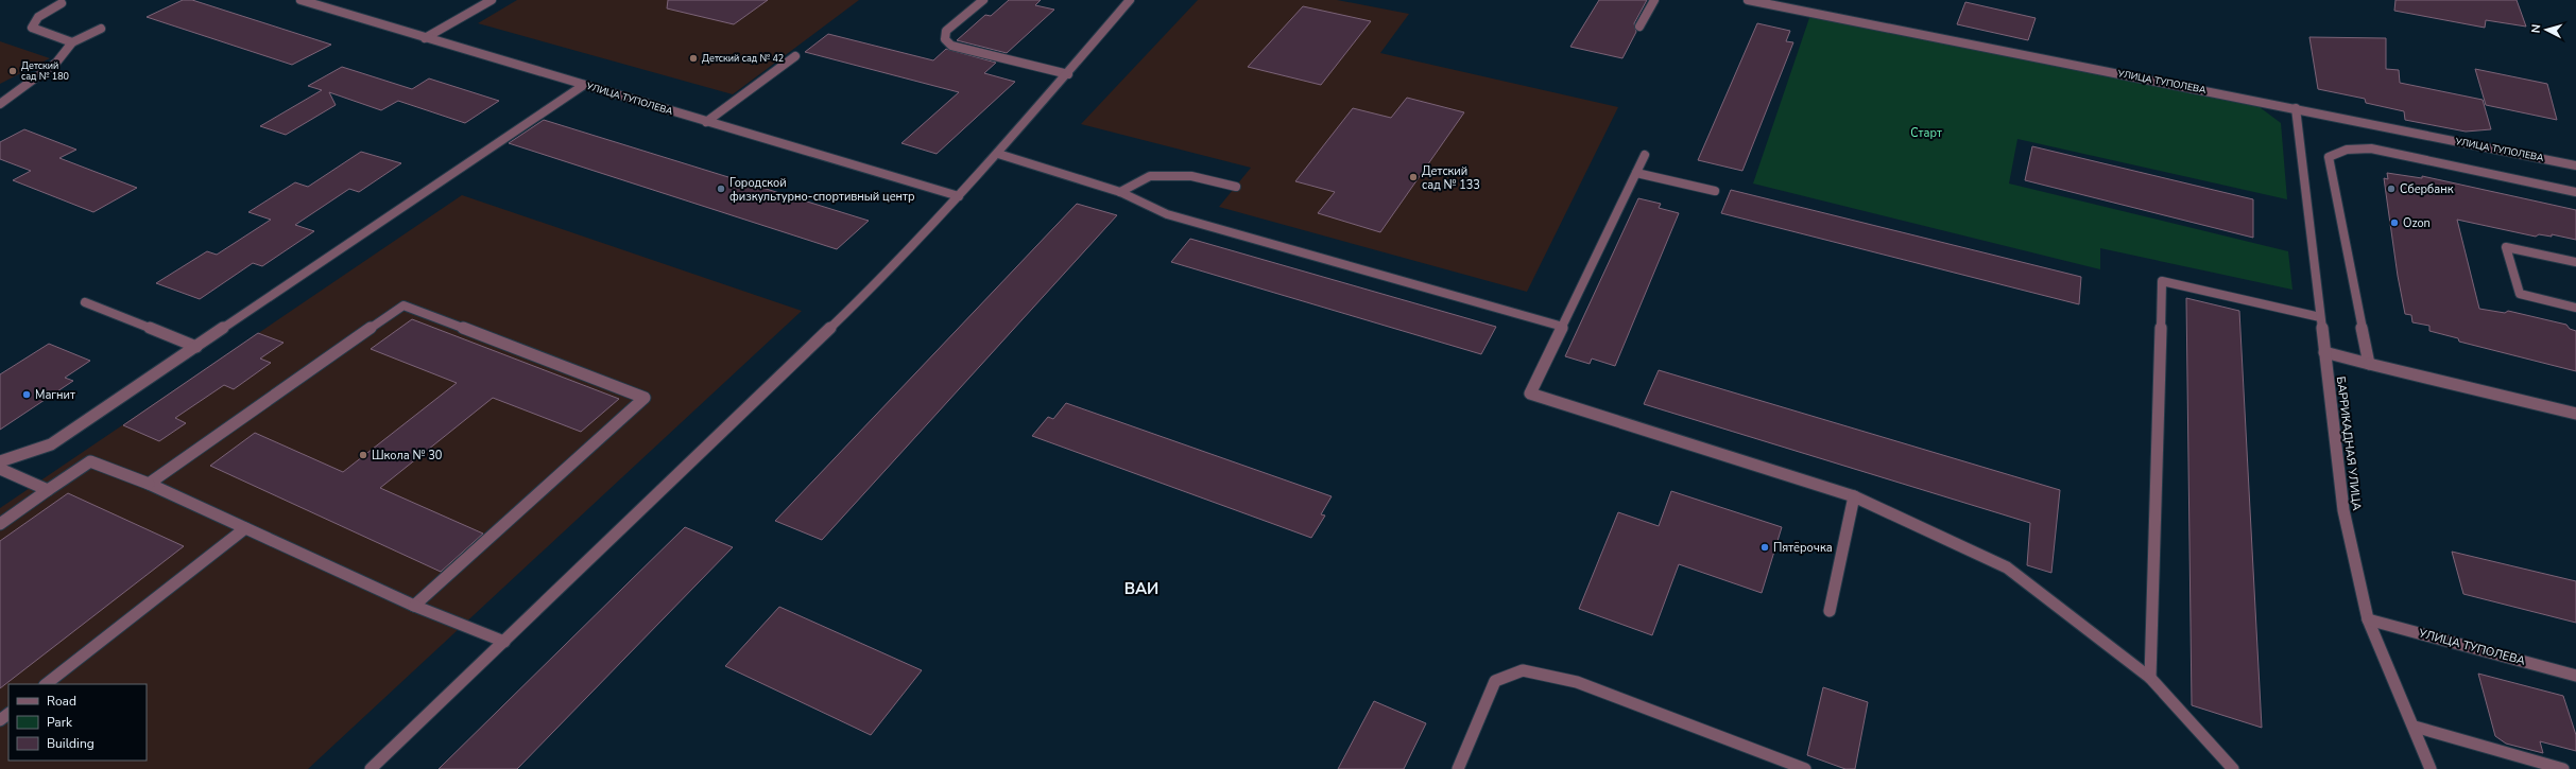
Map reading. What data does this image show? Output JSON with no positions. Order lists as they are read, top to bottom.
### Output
{
  "streets": {
    "street": ["УЛИЦА ТУПОЛЕВА", "БАРРИКАДНАЯ УЛИЦА"]
  },
  "crossings": [
    ["УЛИЦА ТУПОЛЕВА", "БАРРИКАДНАЯ УЛИЦА"]
  ],
  "districts": ["ВАИ"],
  "parks": ["Старт"],
  "places": [
    "Детский сад № 42",
    "Детский сад № 180",
    "Детский сад № 133",
    "Городской физкультурно-спортивный центр",
    "Сбербанк",
    "Ozon",
    "Магнит",
    "Школа № 30",
    "Пятёрочка"
  ],
  "legend": ["Road", "Park", "Building"],
  "north": "left"
}
